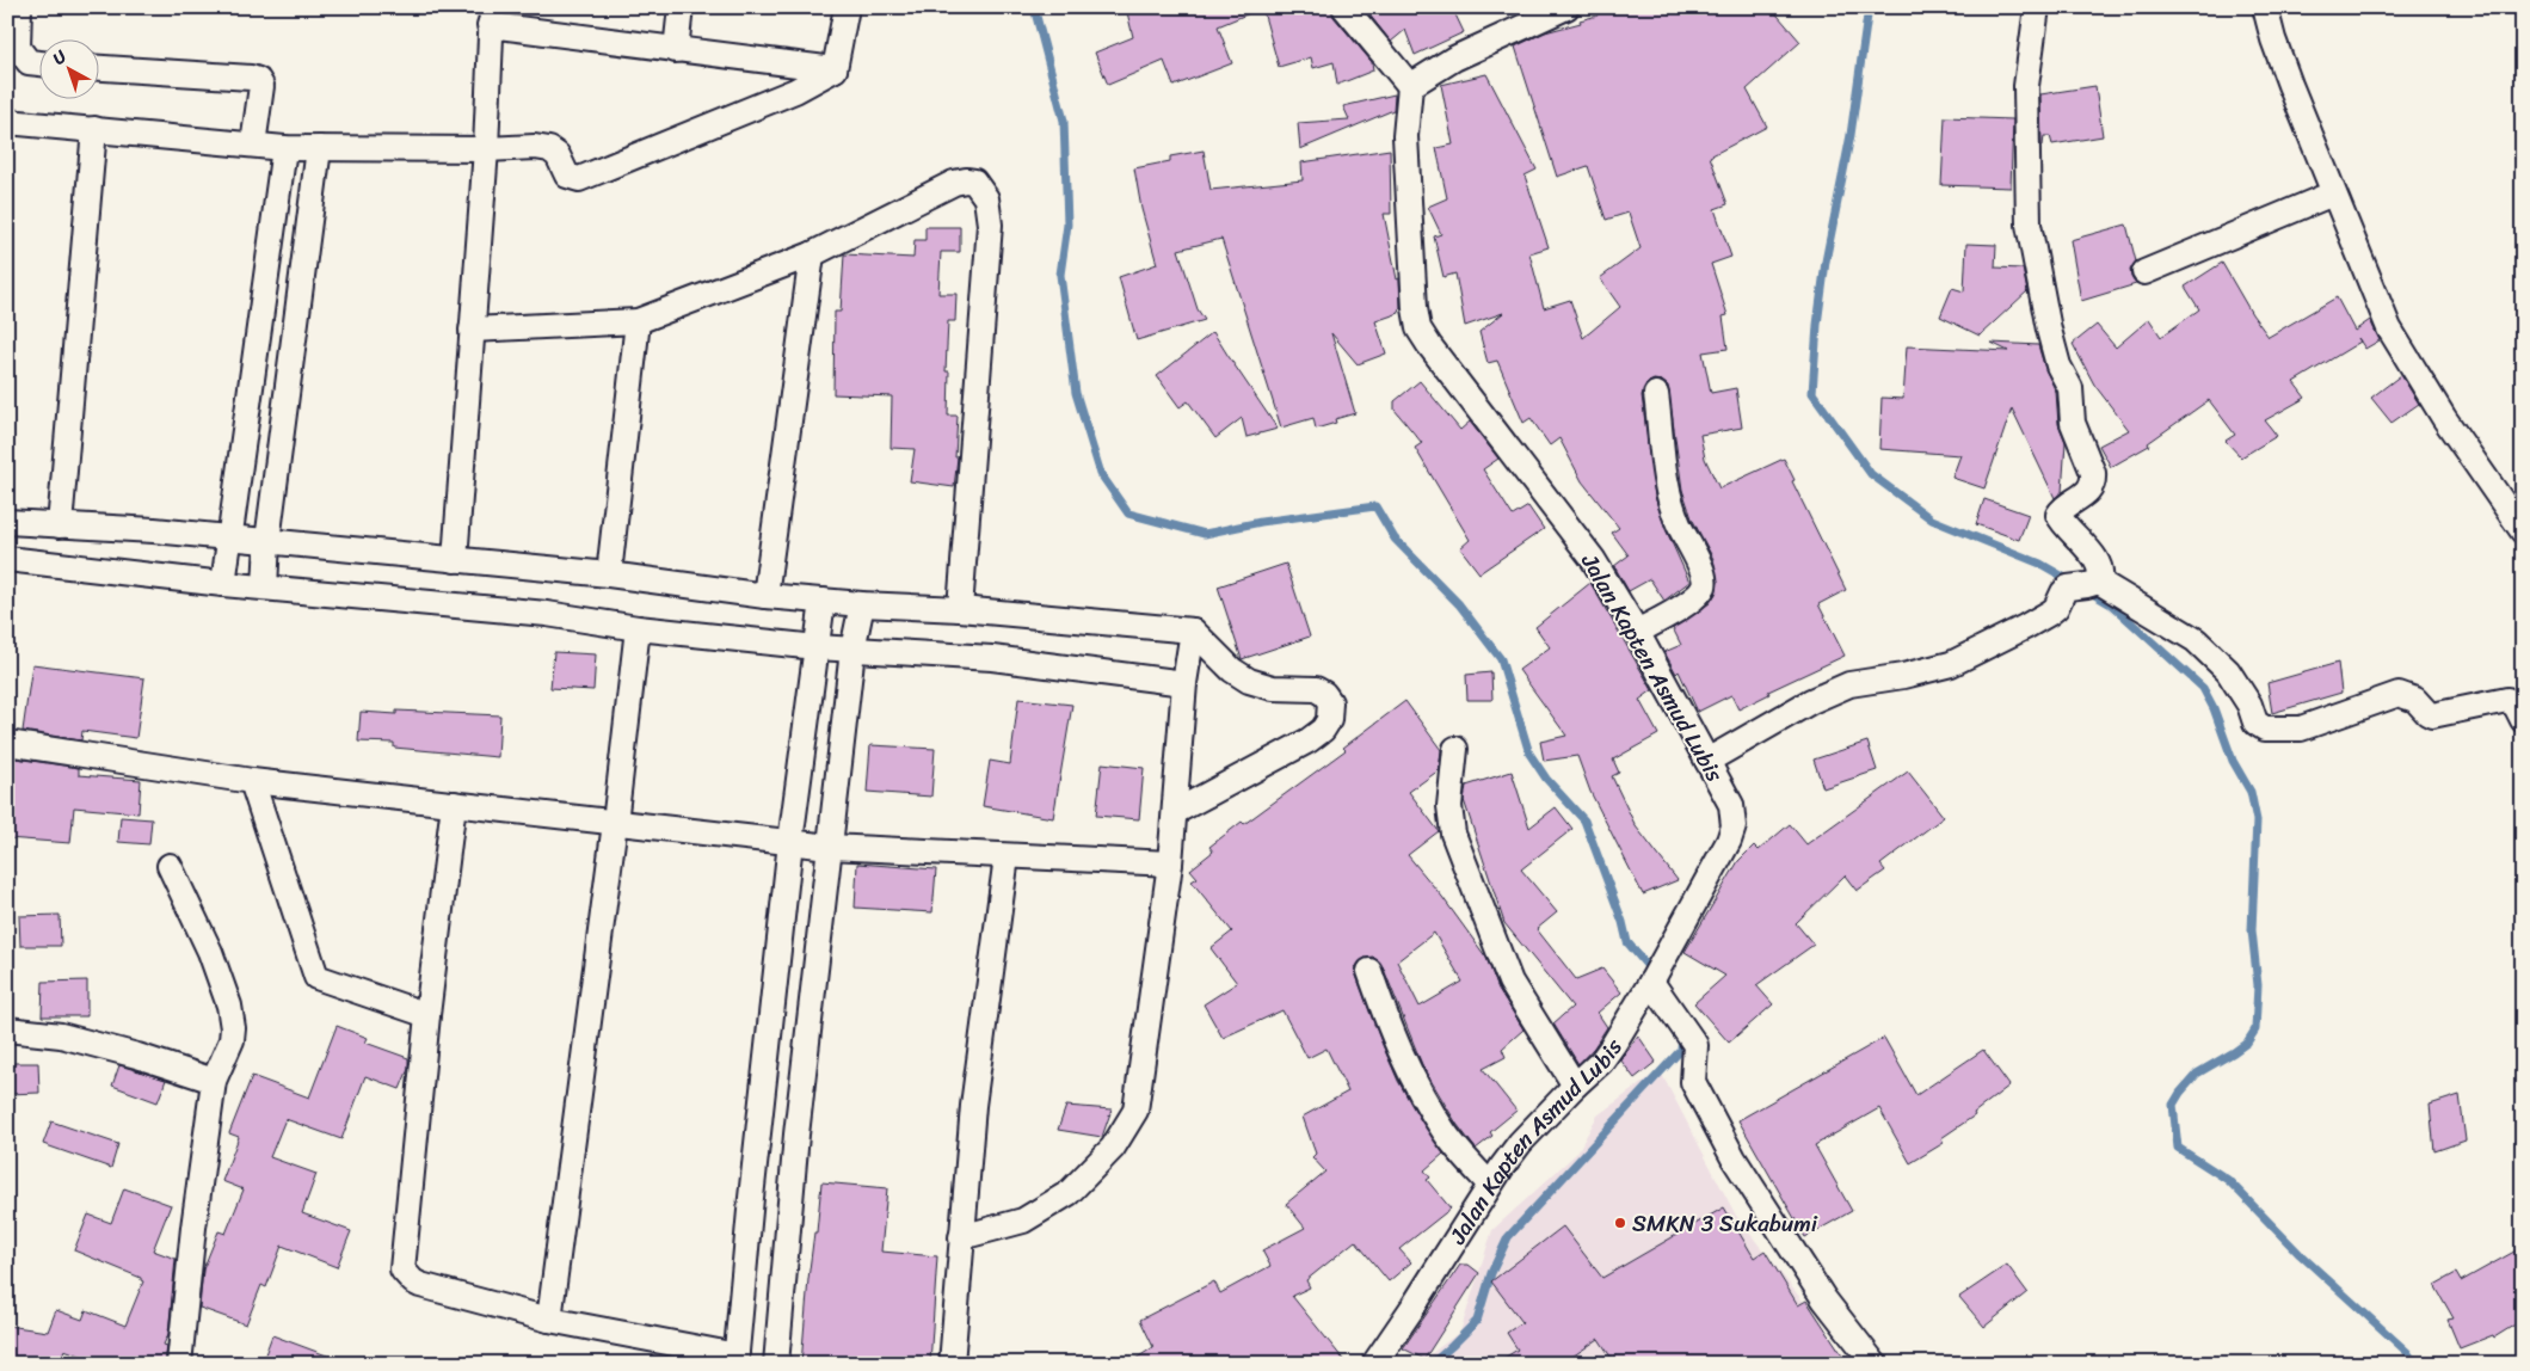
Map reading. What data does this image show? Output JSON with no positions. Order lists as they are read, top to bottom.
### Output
{
  "streets": {
    "street": ["Jalan Kapten Asmud Lubis"]
  },
  "places": ["SMKN 3 Sukabumi"],
  "north": "top left"
}
